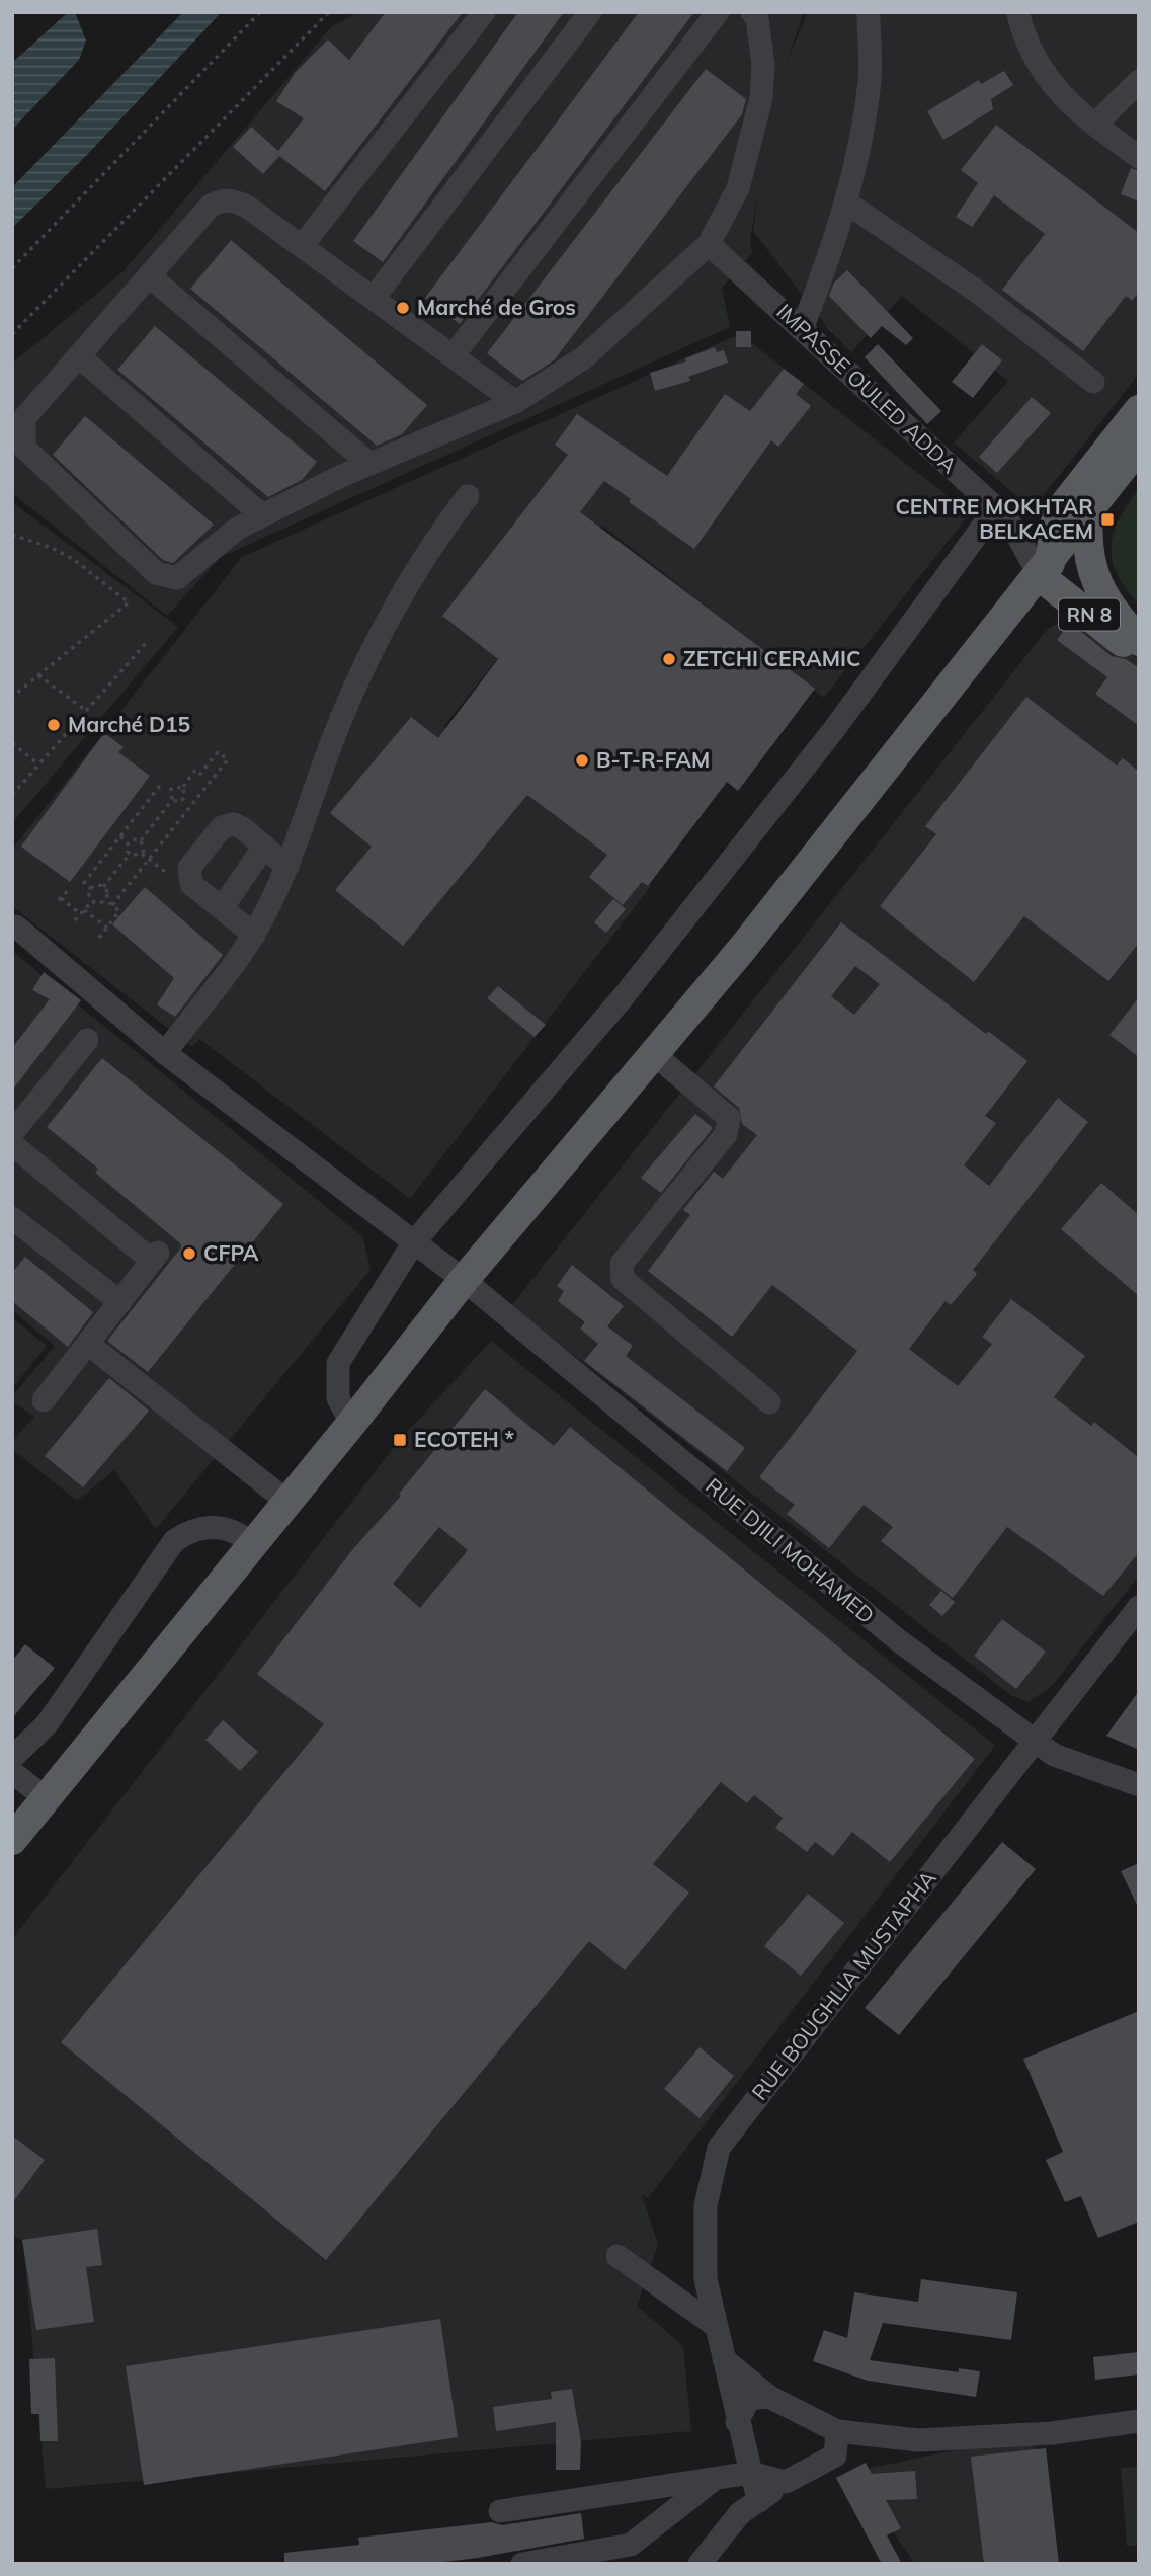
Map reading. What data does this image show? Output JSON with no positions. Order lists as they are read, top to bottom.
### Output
{
  "streets": {
    "main road": ["RN 8"],
    "street": ["IMPASSE OULED ADDA", "RUE DJILI MOHAMED", "RUE BOUGHLIA MUSTAPHA"]
  },
  "crossings": [
    ["IMPASSE OULED ADDA", "RN 8"],
    ["RUE DJILI MOHAMED", "RUE BOUGHLIA MUSTAPHA"]
  ],
  "places": {
    "other": [
      "Marché de Gros",
      "ZETCHI CERAMIC",
      "Marché D15",
      "B-T-R-FAM",
      "CFPA"
    ],
    "transit": ["CENTRE MOKHTAR BELKACEM", "ECOTEH *"]
  }
}
